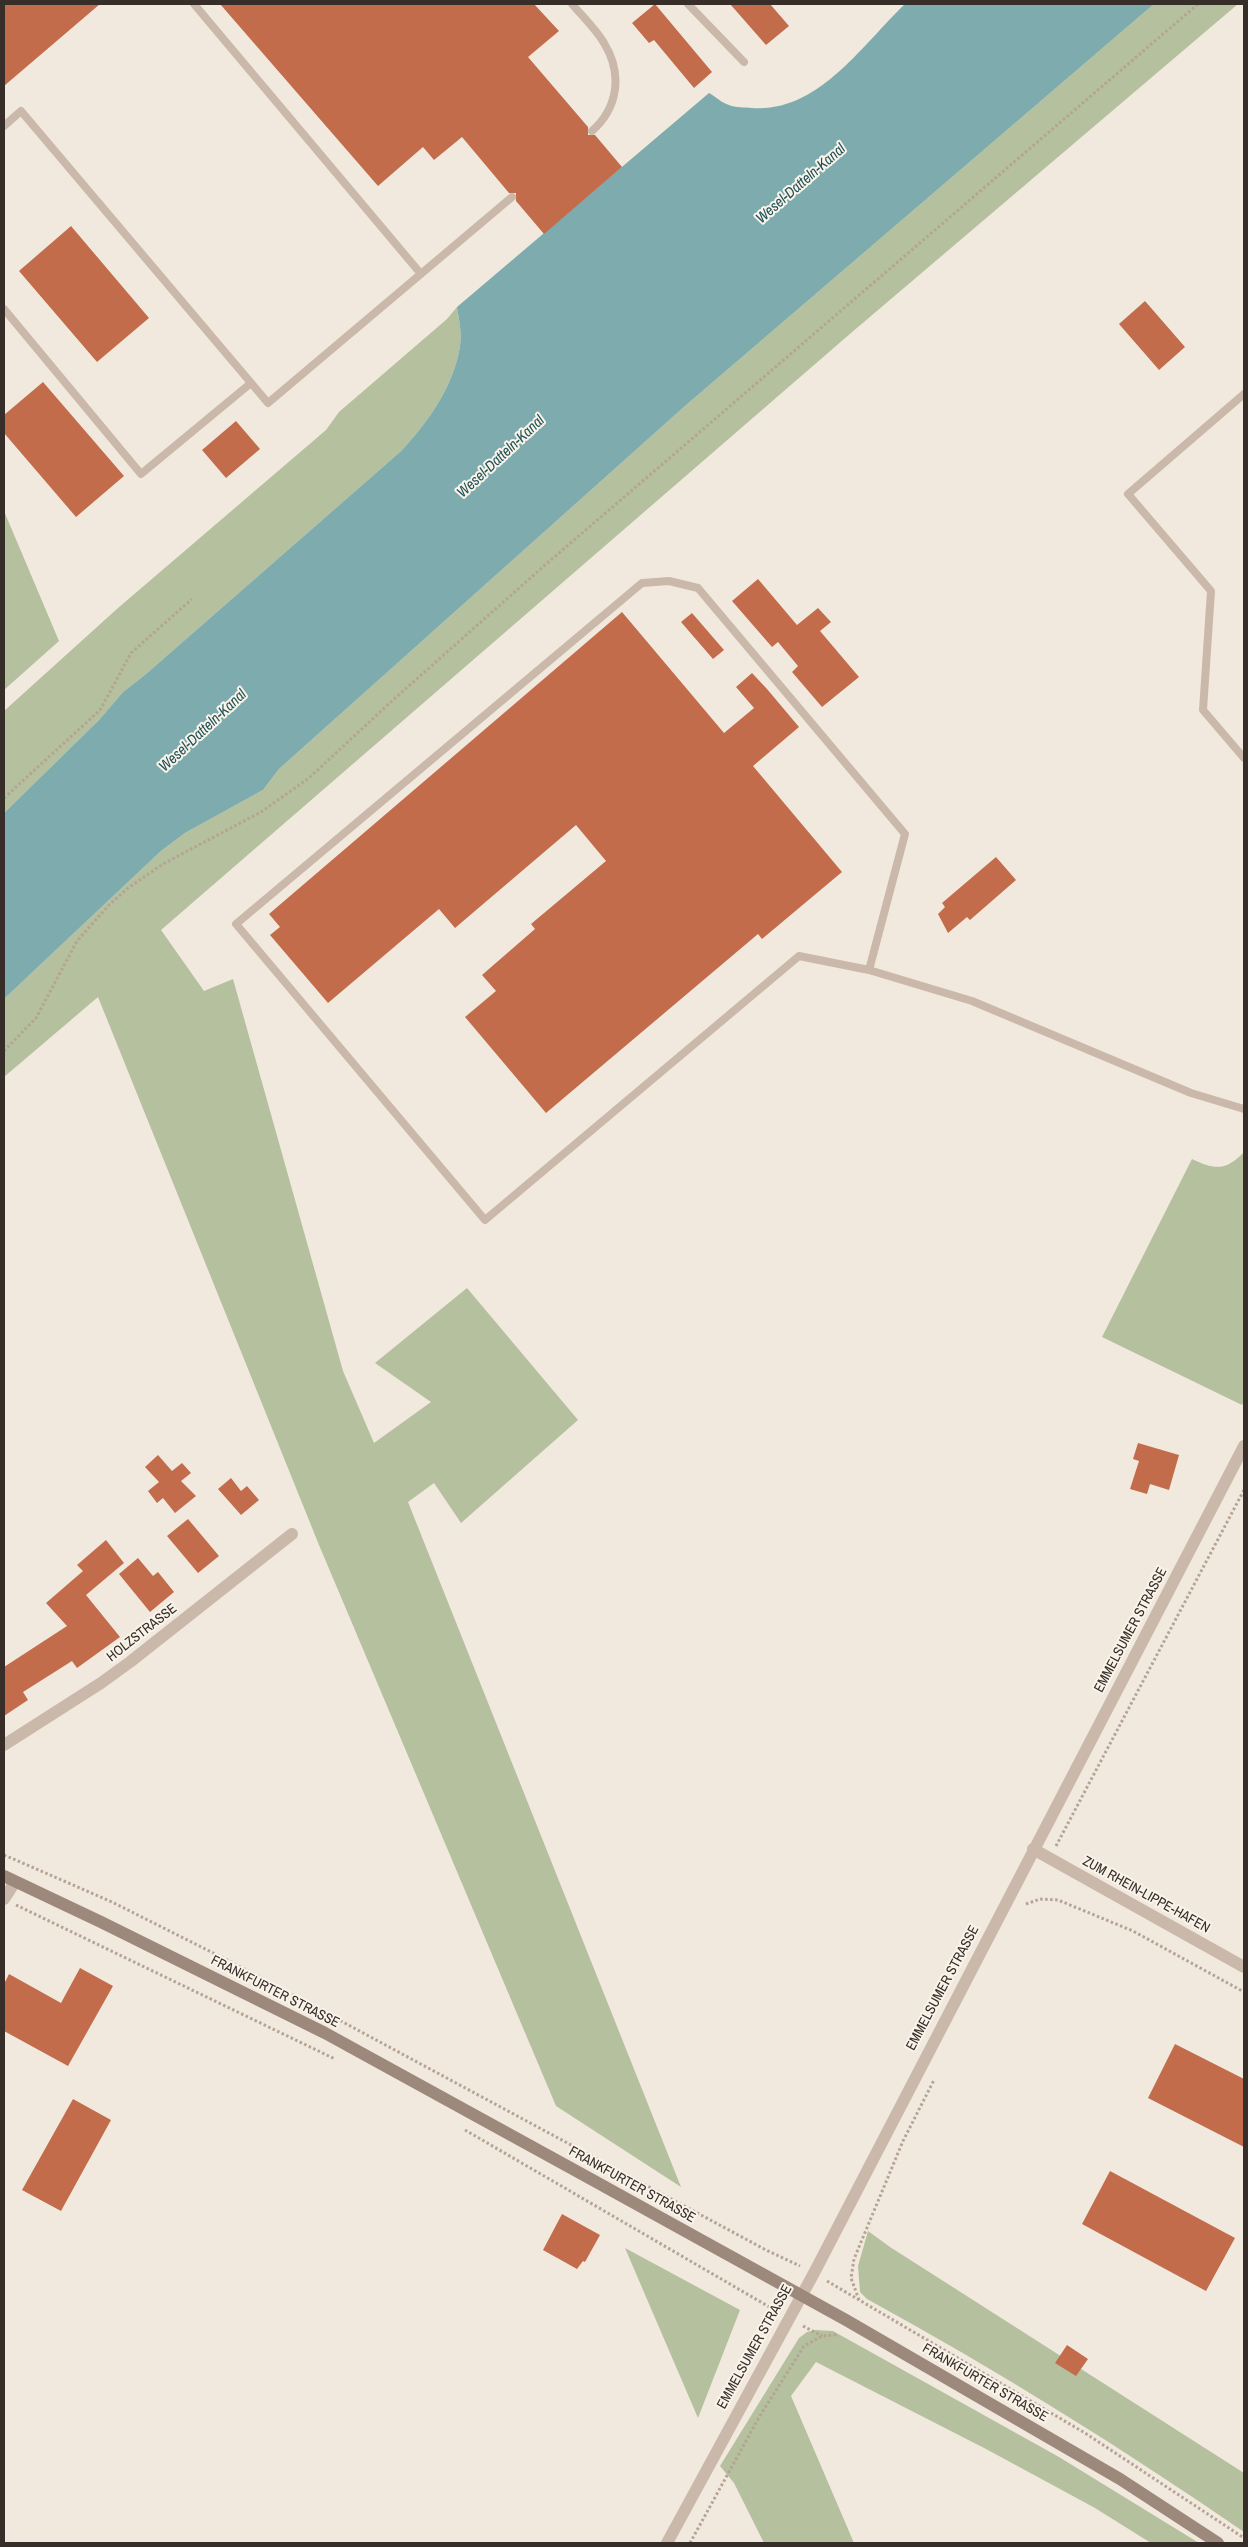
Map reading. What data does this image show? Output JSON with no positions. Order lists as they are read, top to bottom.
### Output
{
  "streets": {
    "main road": ["FRANKFURTER STRASSE"],
    "street": ["EMMELSUMER STRASSE", "HOLZSTRASSE", "ZUM RHEIN-LIPPE-HAFEN"]
  },
  "crossings": [
    ["EMMELSUMER STRASSE", "ZUM RHEIN-LIPPE-HAFEN"],
    ["EMMELSUMER STRASSE", "FRANKFURTER STRASSE"]
  ],
  "water": ["Wesel-Datteln-Kanal"]
}
